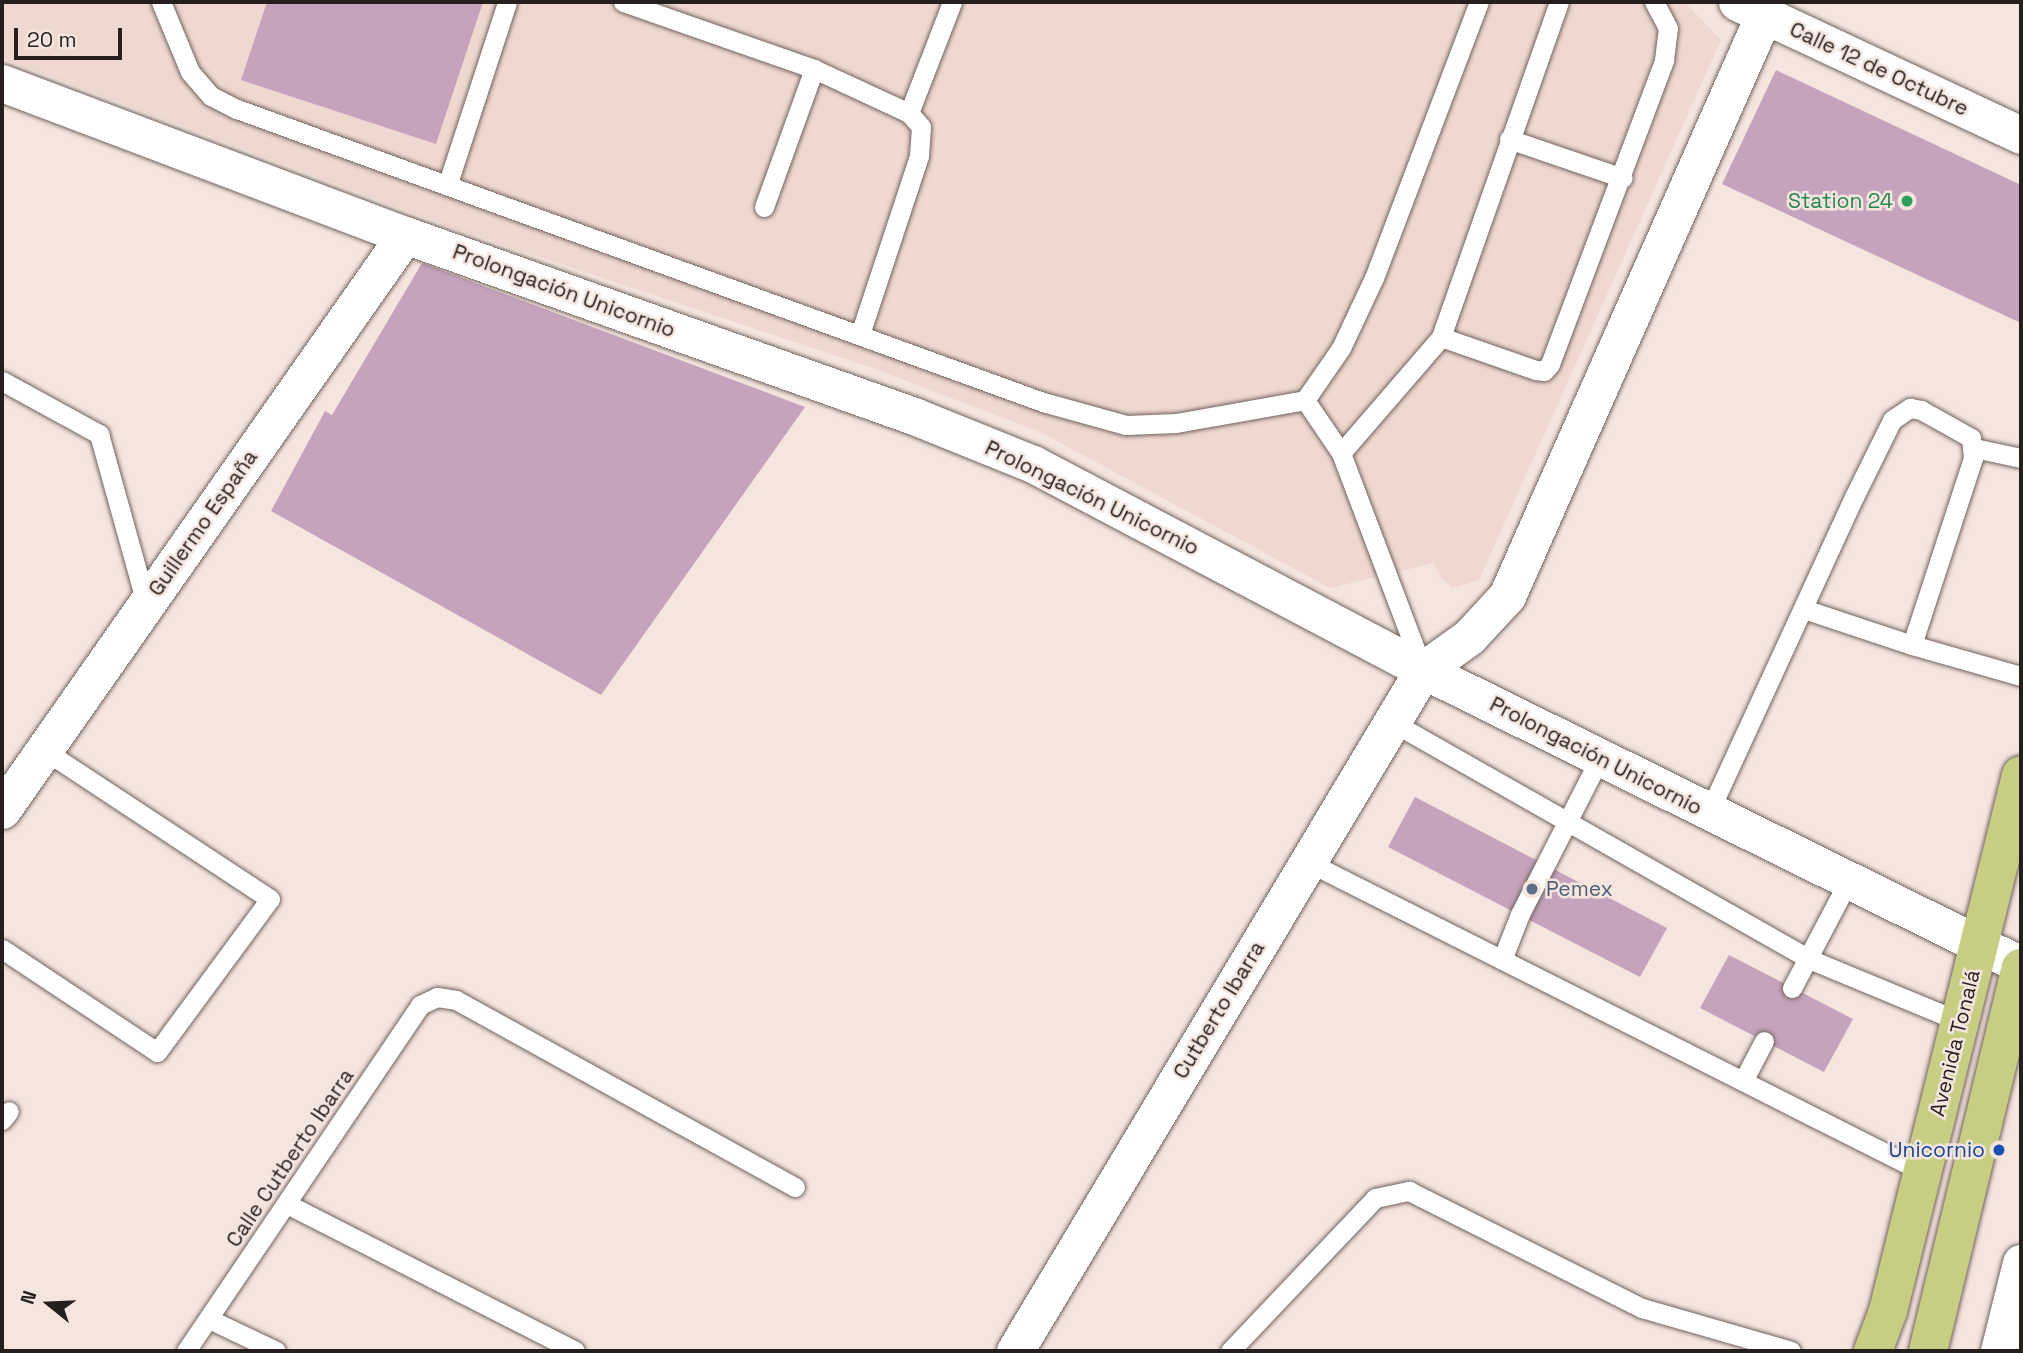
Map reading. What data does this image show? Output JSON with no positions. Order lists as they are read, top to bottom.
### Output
{
  "streets": {
    "main road": ["Avenida Tonalá"],
    "street": [
      "Calle 12 de Octubre",
      "Prolongación Unicornio",
      "Guillermo España",
      "Cutberto Ibarra"
    ],
    "lane": ["Calle Cutberto Ibarra"]
  },
  "crossings": [
    ["Prolongación Unicornio", "Guillermo España"],
    ["Prolongación Unicornio", "Cutberto Ibarra"],
    ["Prolongación Unicornio", "Avenida Tonalá"]
  ],
  "places": ["Station 24", "Pemex", "Unicornio"],
  "scale_bar": "20 m",
  "north": "left"
}
